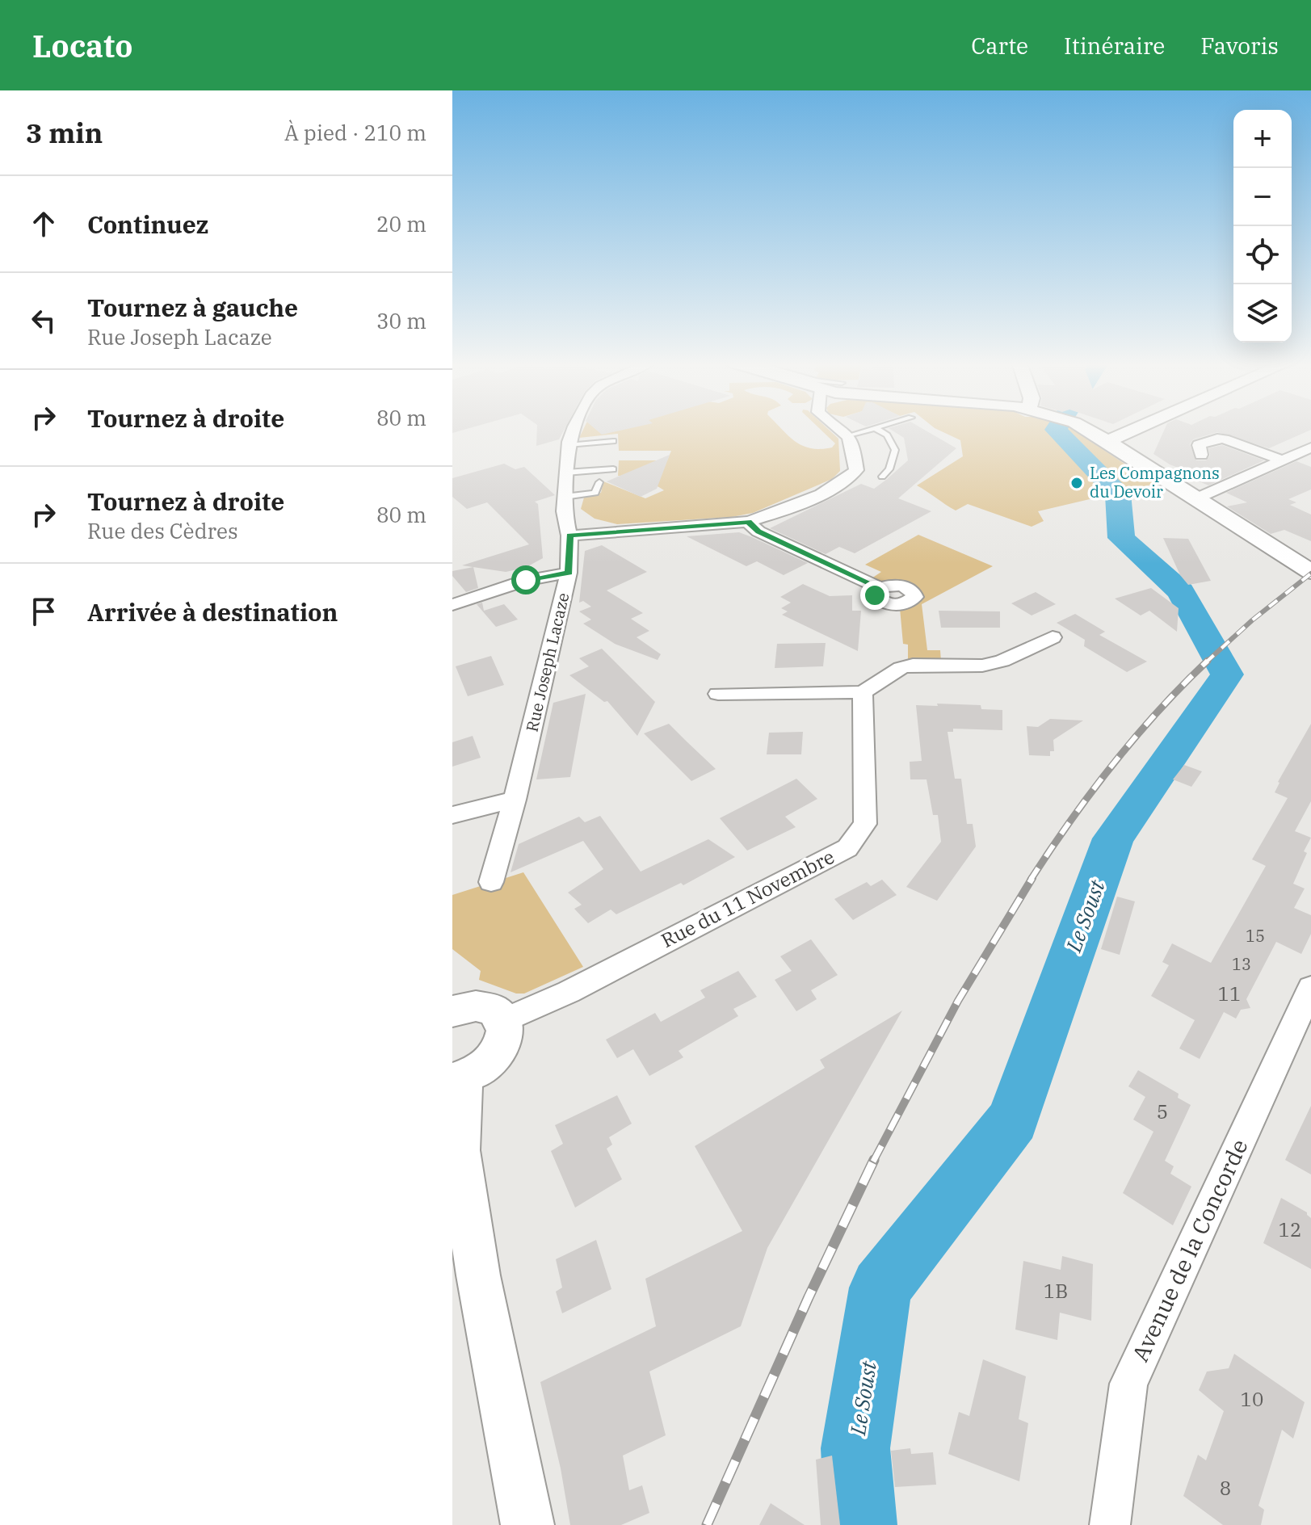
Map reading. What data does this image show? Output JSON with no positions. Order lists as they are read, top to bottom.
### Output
{
  "streets": {
    "street": ["Rue Joseph Lacaze", "Rue du 11 Novembre", "Avenue de la Concorde"]
  },
  "water": ["Le Soust"],
  "places": ["Les Compagnons du Devoir"],
  "house_numbers": [
    "15",
    "13",
    "11",
    "5",
    "12",
    "1B",
    "10",
    "8"
  ],
  "page": {
    "header": "Locato",
    "nav": ["Carte", "Itinéraire", "Favoris"],
    "heading": ["3 min", "À pied · 210 m"],
    "map_buttons": ["+", "−"],
    "list": [
      ["Continuez", "20 m"],
      ["Tournez à gauche", "Rue Joseph Lacaze", "30 m"],
      ["Tournez à droite", "80 m"],
      ["Tournez à droite", "Rue des Cèdres", "80 m"],
      "Arrivée à destination"
    ]
  }
}
